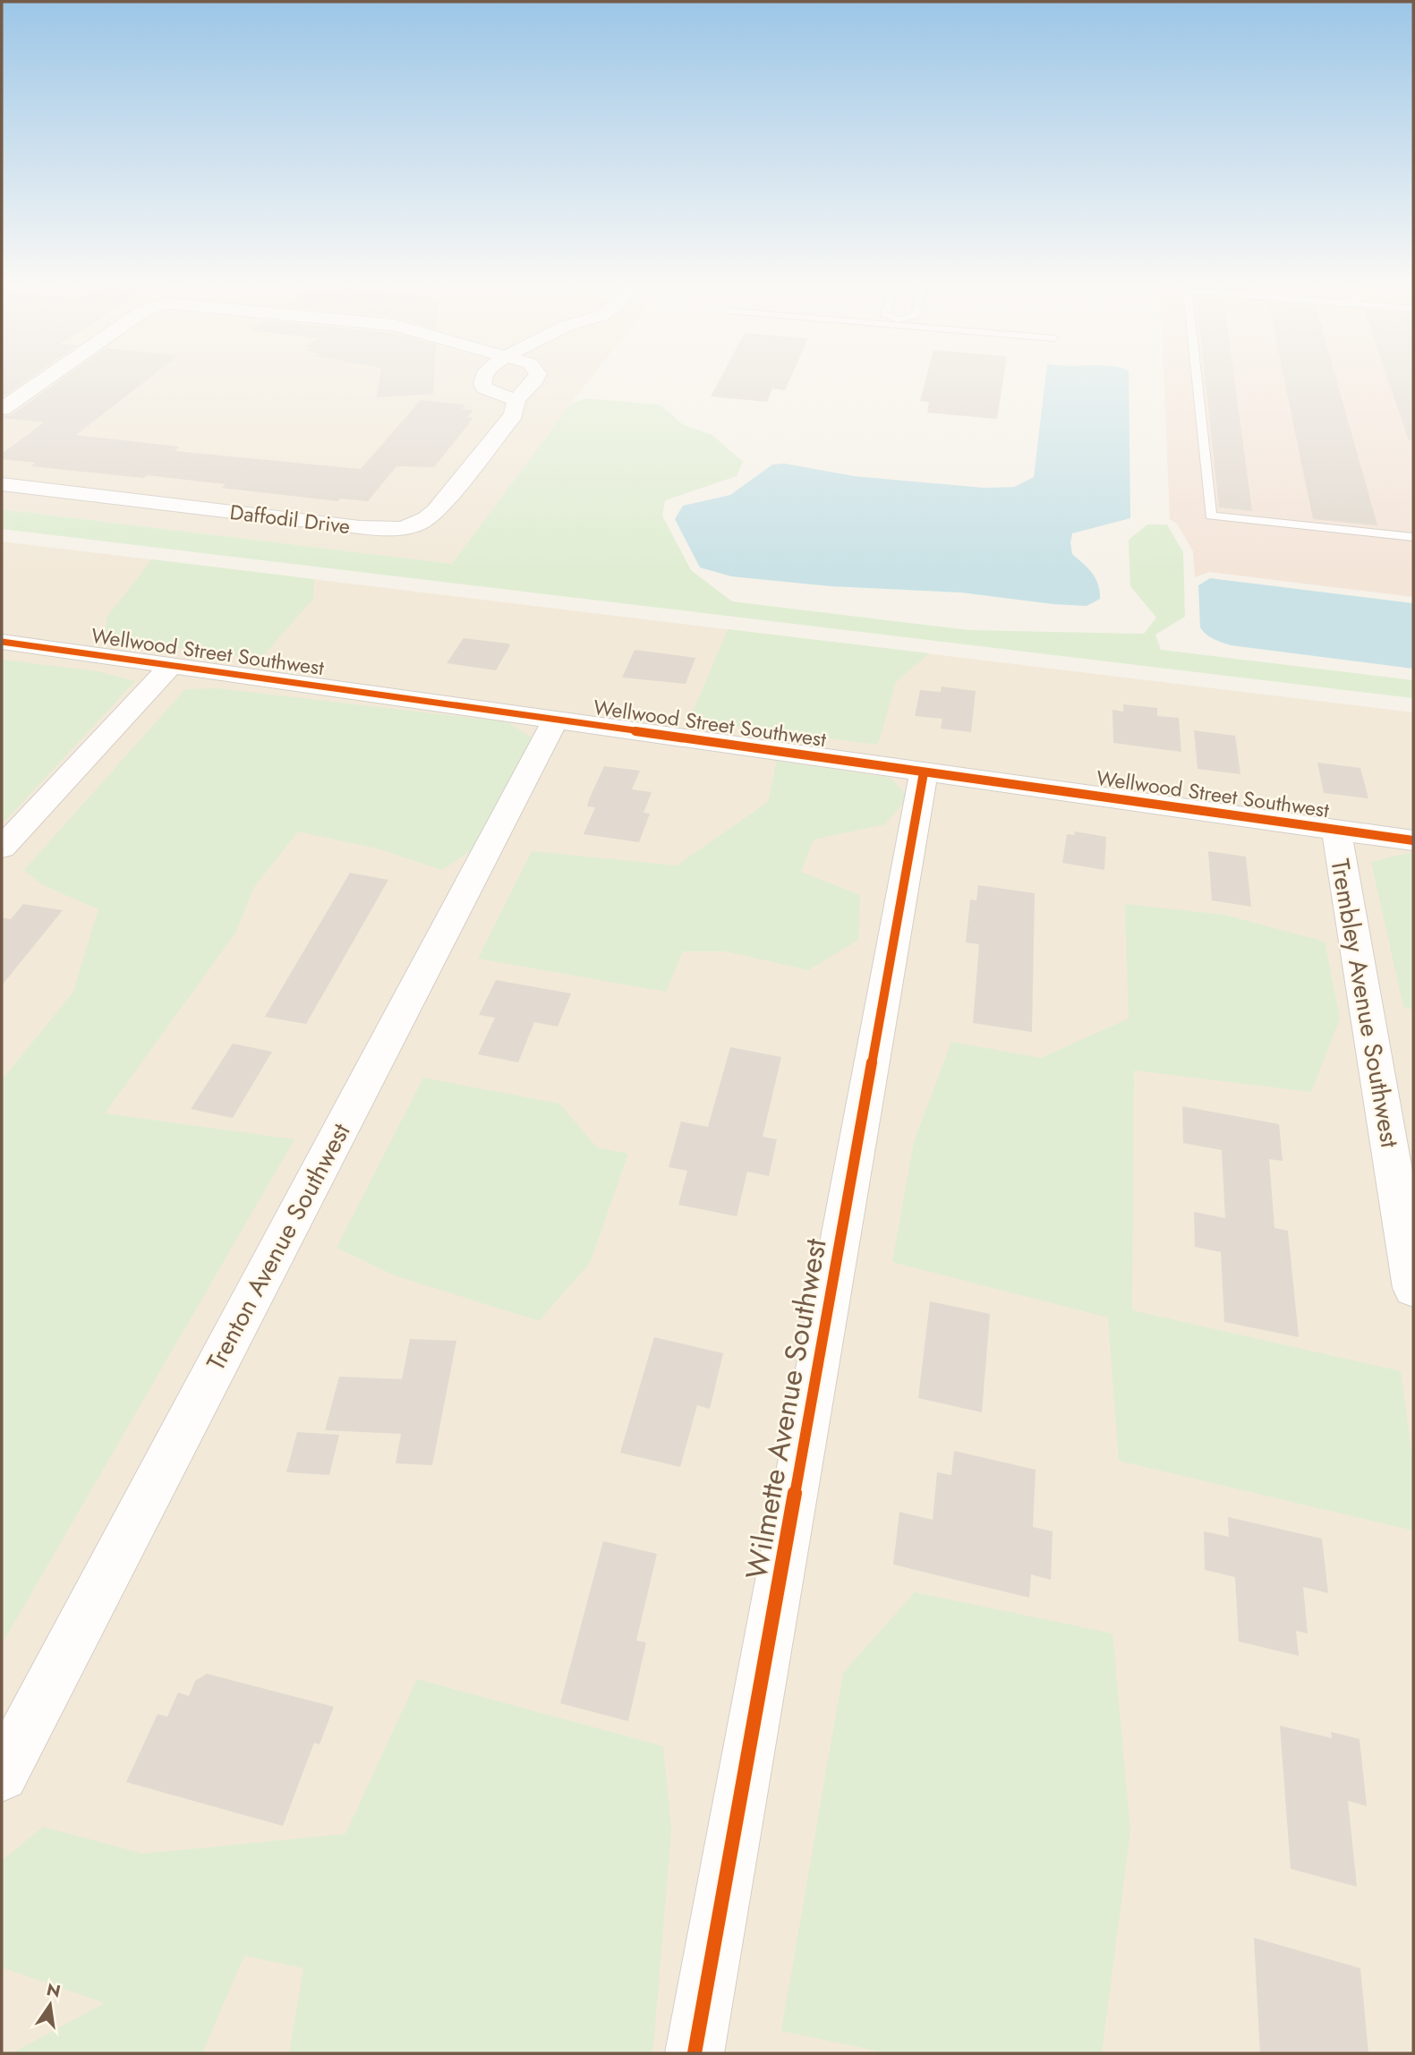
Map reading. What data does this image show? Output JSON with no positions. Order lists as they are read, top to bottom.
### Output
{
  "streets": {
    "street": [
      "Daffodil Drive",
      "Wellwood Street Southwest",
      "Trembley Avenue Southwest",
      "Trenton Avenue Southwest",
      "Wilmette Avenue Southwest"
    ]
  },
  "crossings": [
    ["Wellwood Street Southwest", "Trembley Avenue Southwest"],
    ["Wellwood Street Southwest", "Trenton Avenue Southwest"],
    ["Wellwood Street Southwest", "Wilmette Avenue Southwest"]
  ],
  "north": "top"
}
